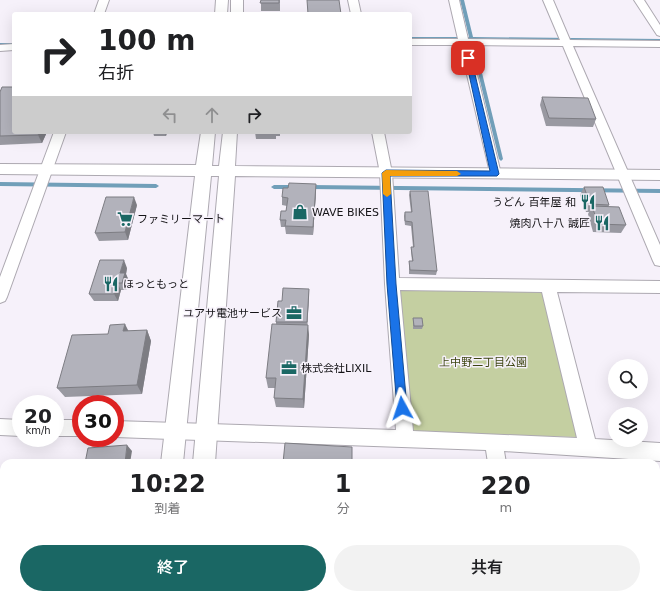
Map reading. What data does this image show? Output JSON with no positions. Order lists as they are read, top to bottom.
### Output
{
  "parks": ["上中野二丁目公園"],
  "places": {
    "restaurant": ["うどん 百年屋 和", "焼肉八十八 誠匠", "ほっともっと"],
    "shop": ["WAVE BIKES"],
    "supermarket": ["ファミリーマート"],
    "office": ["ユアサ電池サービス", "株式会社LIXIL"]
  },
  "page": {
    "turn": ["100 m", "右折"],
    "speed": "20 km/h",
    "limit": "30",
    "eta": [
      "10:22",
      "到着",
      "1",
      "分",
      "220",
      "m"
    ],
    "buttons": ["終了", "共有"]
  }
}
